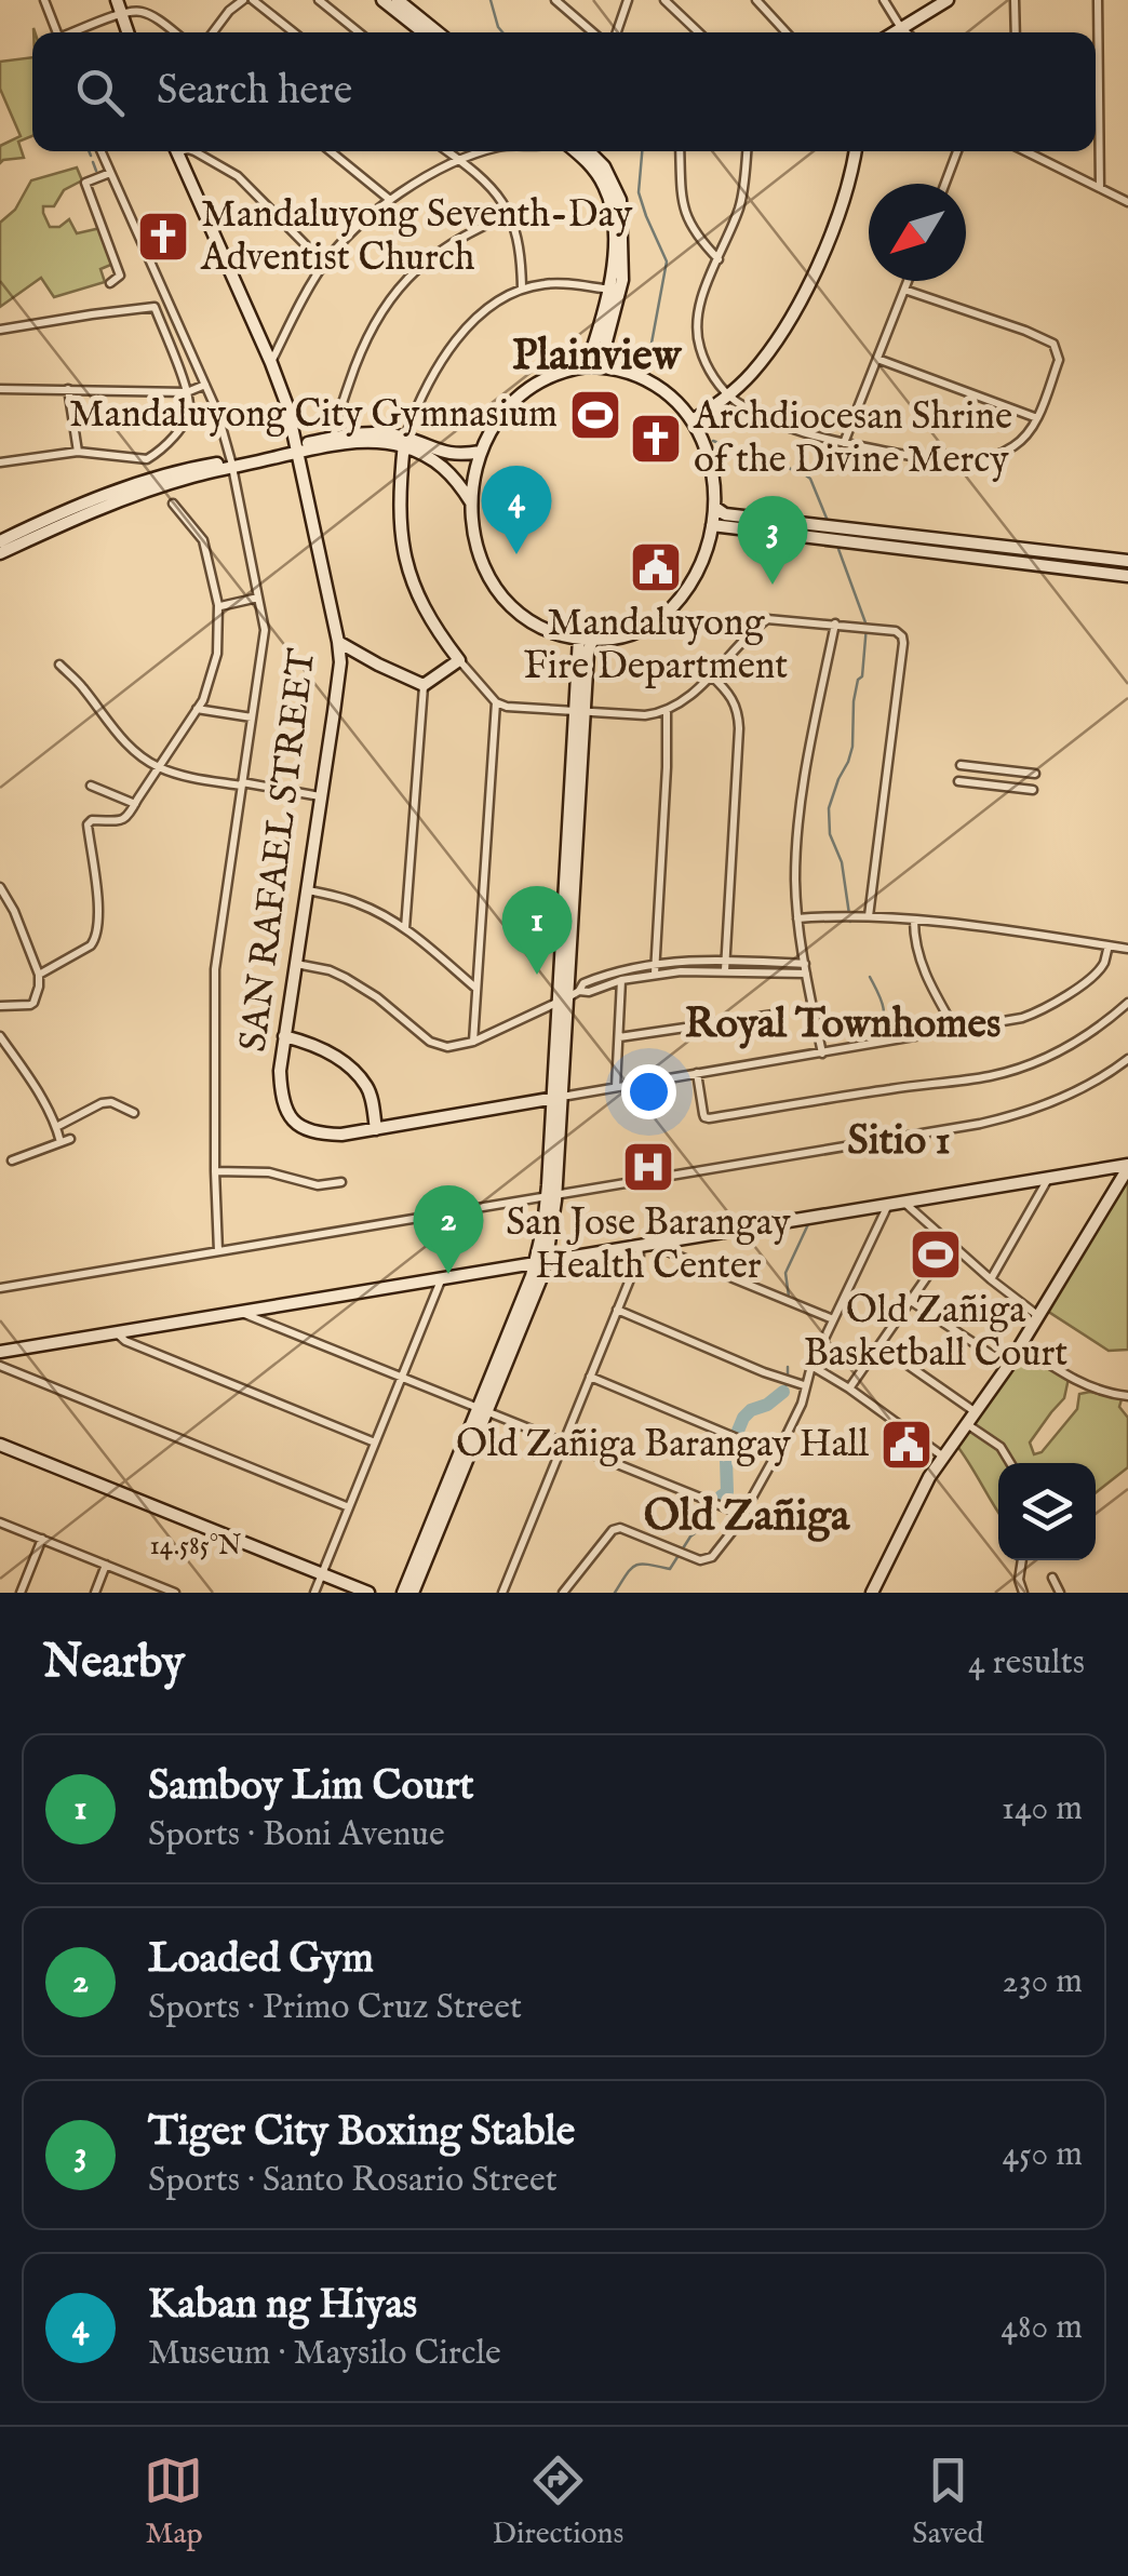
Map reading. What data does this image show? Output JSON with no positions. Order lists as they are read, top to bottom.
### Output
{
  "streets": {
    "street": ["SAN RAFAEL STREET"]
  },
  "districts": [
    "Plainview",
    "Royal Townhomes",
    "Sitio 1",
    "Old Zañiga"
  ],
  "places": {
    "church": ["Mandaluyong Seventh-Day Adventist Church", "Archdiocesan Shrine of the Divine Mercy"],
    "sports": ["Mandaluyong City Gymnasium", "Old Zañiga Basketball Court"],
    "public building": ["Mandaluyong Fire Department", "Old Zañiga Barangay Hall"],
    "hospital": ["San Jose Barangay Health Center"]
  },
  "north": "bottom left",
  "page": {
    "search": "Search here",
    "pins": [
      "4",
      "3",
      "1",
      "2"
    ],
    "heading": ["Nearby", "4 results"],
    "list": [
      {
        "mark": "1",
        "name": "Samboy Lim Court",
        "note": "Sports · Boni Avenue",
        "value": "140 m"
      },
      {
        "mark": "2",
        "name": "Loaded Gym",
        "note": "Sports · Primo Cruz Street",
        "value": "230 m"
      },
      {
        "mark": "3",
        "name": "Tiger City Boxing Stable",
        "note": "Sports · Santo Rosario Street",
        "value": "450 m"
      },
      {
        "mark": "4",
        "name": "Kaban ng Hiyas",
        "note": "Museum · Maysilo Circle",
        "value": "480 m"
      }
    ],
    "nav": ["Map", "Directions", "Saved"]
  },
  "coordinates": ["14.585°N"]
}
